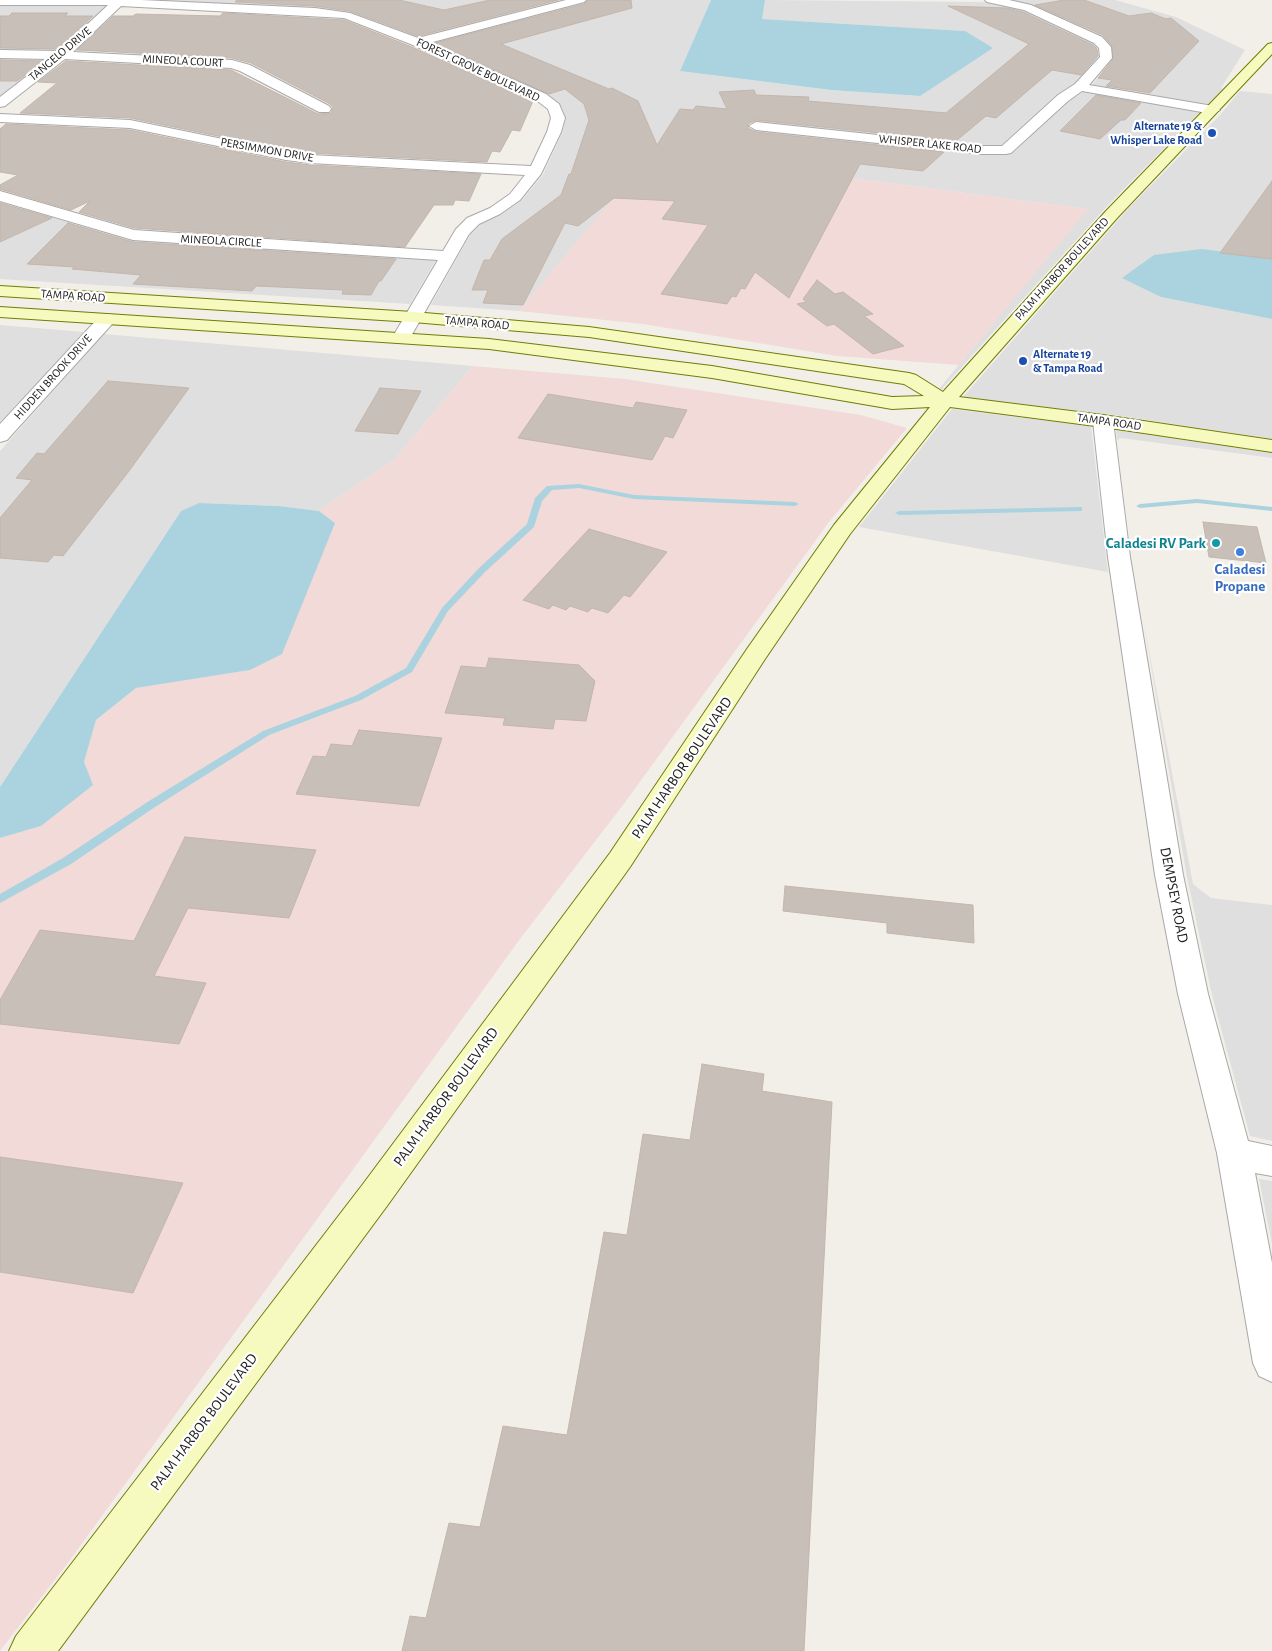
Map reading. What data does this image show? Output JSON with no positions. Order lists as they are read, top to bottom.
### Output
{
  "streets": {
    "main road": ["PALM HARBOR BOULEVARD", "TAMPA ROAD"],
    "street": [
      "TANGELO DRIVE",
      "MINEOLA COURT",
      "FOREST GROVE BOULEVARD",
      "WHISPER LAKE ROAD",
      "PERSIMMON DRIVE",
      "MINEOLA CIRCLE",
      "HIDDEN BROOK DRIVE",
      "DEMPSEY ROAD"
    ]
  },
  "crossings": [
    ["TANGELO DRIVE", "MINEOLA COURT"],
    ["TANGELO DRIVE", "FOREST GROVE BOULEVARD"],
    ["FOREST GROVE BOULEVARD", "PERSIMMON DRIVE"],
    ["FOREST GROVE BOULEVARD", "MINEOLA CIRCLE"],
    ["FOREST GROVE BOULEVARD", "TAMPA ROAD"],
    ["PALM HARBOR BOULEVARD", "TAMPA ROAD"],
    ["TAMPA ROAD", "HIDDEN BROOK DRIVE"],
    ["TAMPA ROAD", "DEMPSEY ROAD"]
  ],
  "places": [
    "Alternate 19 & Whisper Lake Road",
    "Alternate 19 & Tampa Road",
    "Caladesi RV Park",
    "Caladesi Propane"
  ]
}
